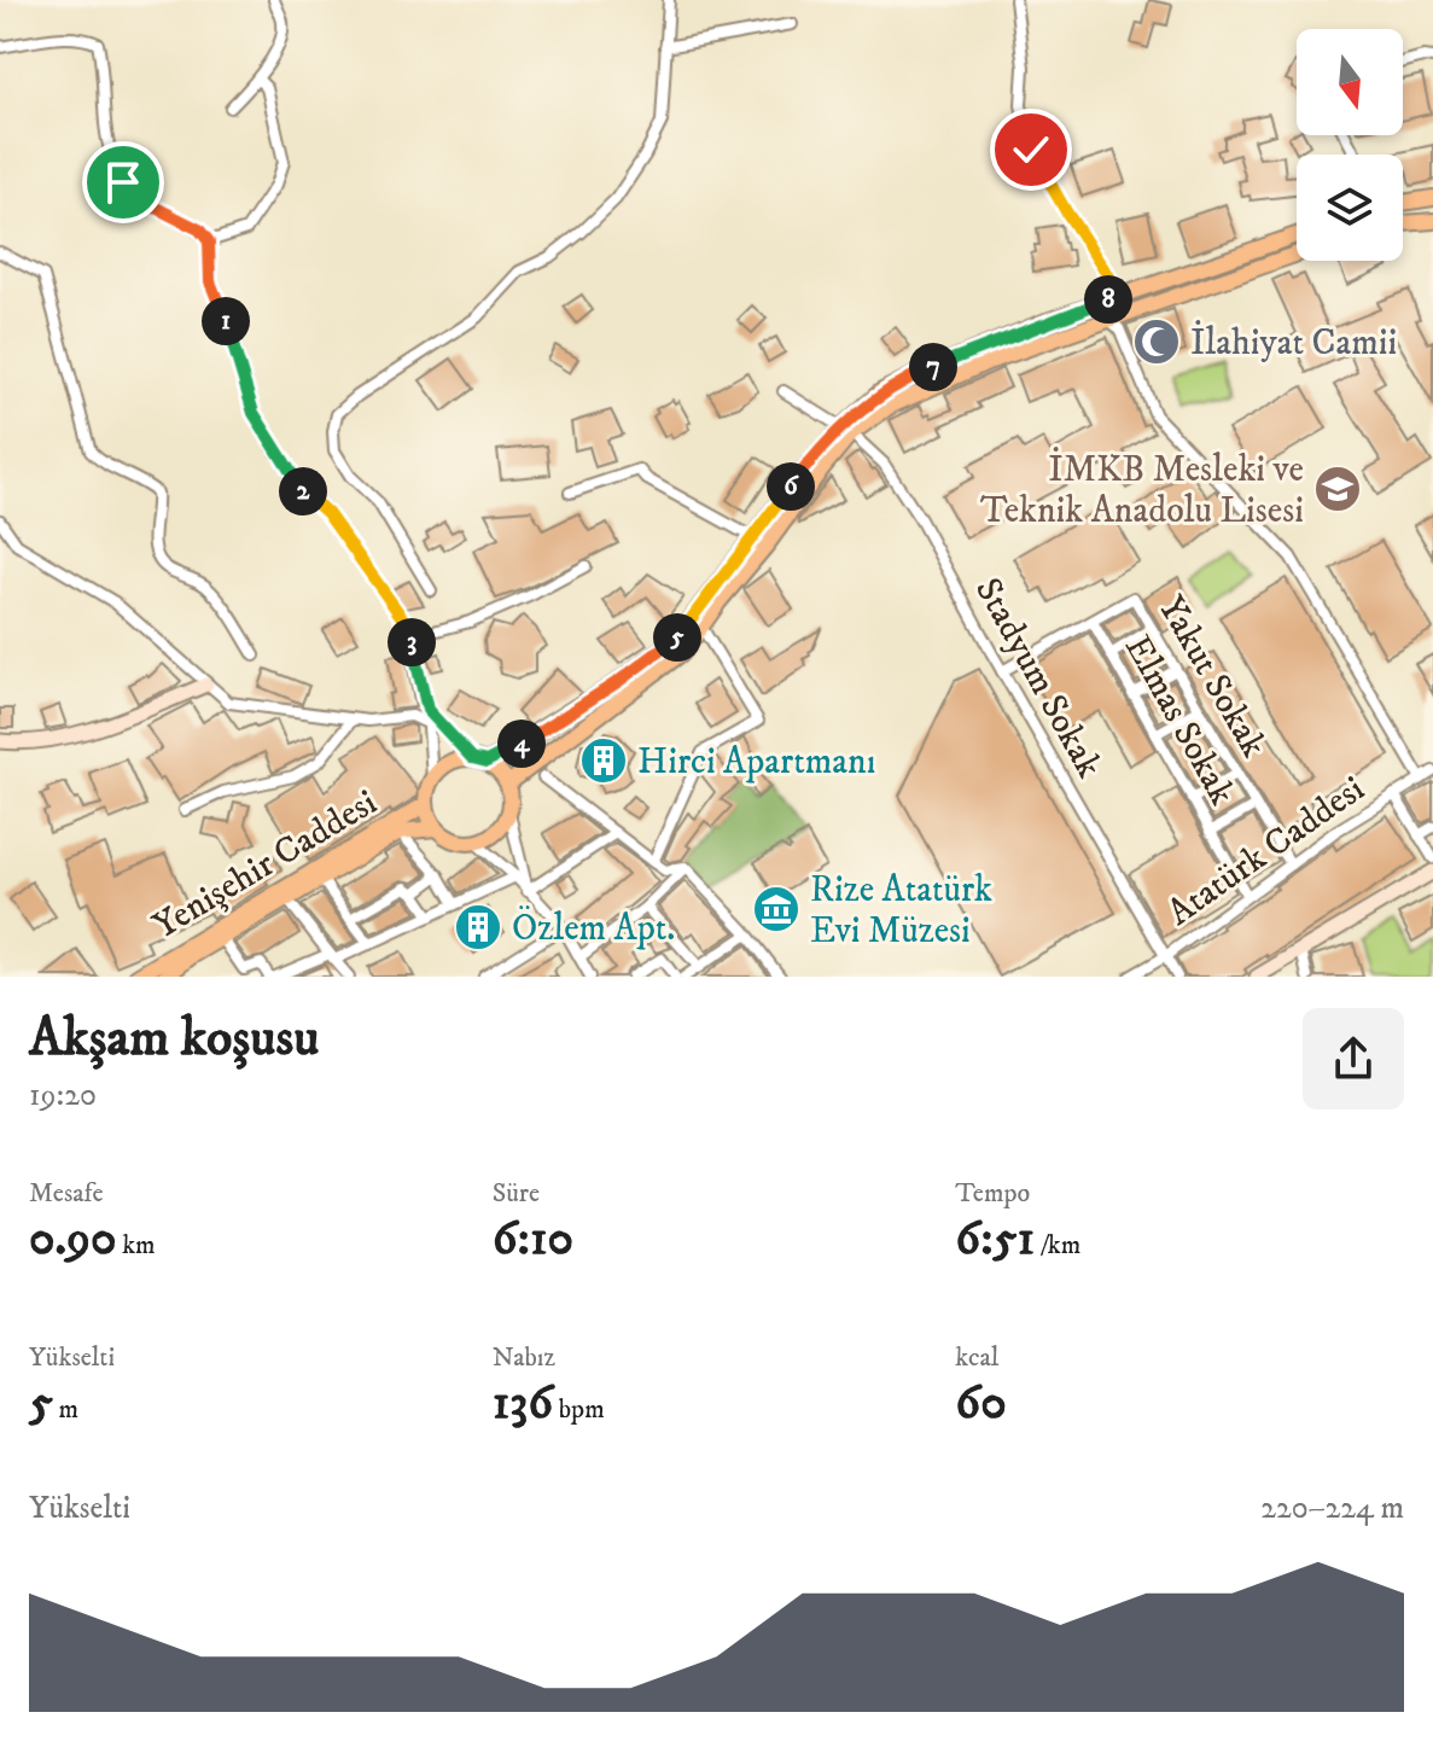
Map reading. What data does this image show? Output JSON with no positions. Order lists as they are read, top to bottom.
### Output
{
  "streets": {
    "main road": ["Yenişehir Caddesi"],
    "street": [
      "Yakut Sokak",
      "Stadyum Sokak",
      "Elmas Sokak",
      "Atatürk Caddesi"
    ]
  },
  "crossings": [
    ["Yakut Sokak", "Stadyum Sokak"],
    ["Yakut Sokak", "Elmas Sokak"],
    ["Yakut Sokak", "Atatürk Caddesi"],
    ["Stadyum Sokak", "Atatürk Caddesi"],
    ["Elmas Sokak", "Atatürk Caddesi"]
  ],
  "places": {
    "mosque": ["İlahiyat Camii"],
    "school or university": ["İMKB Mesleki ve Teknik Anadolu Lisesi"],
    "building": ["Hirci Apartmanı", "Özlem Apt."],
    "museum": ["Rize Atatürk Evi Müzesi"]
  },
  "north": "bottom",
  "page": {
    "pins": [
      "8",
      "1",
      "7",
      "6",
      "2",
      "5",
      "3",
      "4"
    ],
    "heading": ["Akşam koşusu", "19:20"],
    "stats": [
      ["Mesafe", "0.90 km"],
      ["Süre", "6:10"],
      ["Tempo", "6:51 /km"],
      ["Yükselti", "5 m"],
      ["Nabız", "136 bpm"],
      ["kcal", "60"]
    ],
    "chart": ["Yükselti", "220–224 m"]
  }
}
